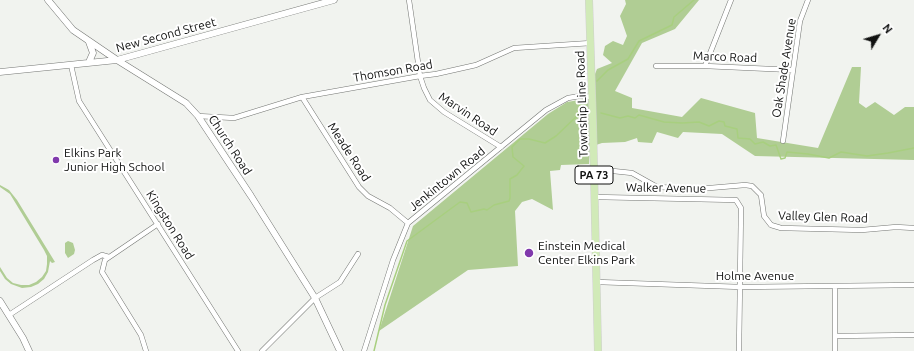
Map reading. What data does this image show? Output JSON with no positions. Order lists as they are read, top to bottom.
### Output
{
  "streets": {
    "main road": ["Township Line Road", "PA 73"],
    "street": [
      "New Second Street",
      "Marco Road",
      "Oak Shade Avenue",
      "Thomson Road",
      "Marvin Road",
      "Church Road",
      "Meade Road",
      "Jenkintown Road",
      "Walker Avenue",
      "Valley Glen Road",
      "Kingston Road",
      "Holme Avenue"
    ]
  },
  "crossings": [
    ["New Second Street", "Church Road"],
    ["New Second Street", "Kingston Road"],
    ["Marco Road", "Oak Shade Avenue"],
    ["Thomson Road", "Township Line Road"],
    ["Thomson Road", "Marvin Road"],
    ["Thomson Road", "Church Road"],
    ["Thomson Road", "Meade Road"],
    ["Township Line Road", "Jenkintown Road"],
    ["Township Line Road", "Walker Avenue"],
    ["Township Line Road", "Valley Glen Road"],
    ["Township Line Road", "Holme Avenue"],
    ["Marvin Road", "Jenkintown Road"],
    ["Meade Road", "Jenkintown Road"],
    ["Walker Avenue", "Holme Avenue"]
  ],
  "places": ["Elkins Park Junior High School", "Einstein Medical Center Elkins Park"],
  "north": "top right"
}
